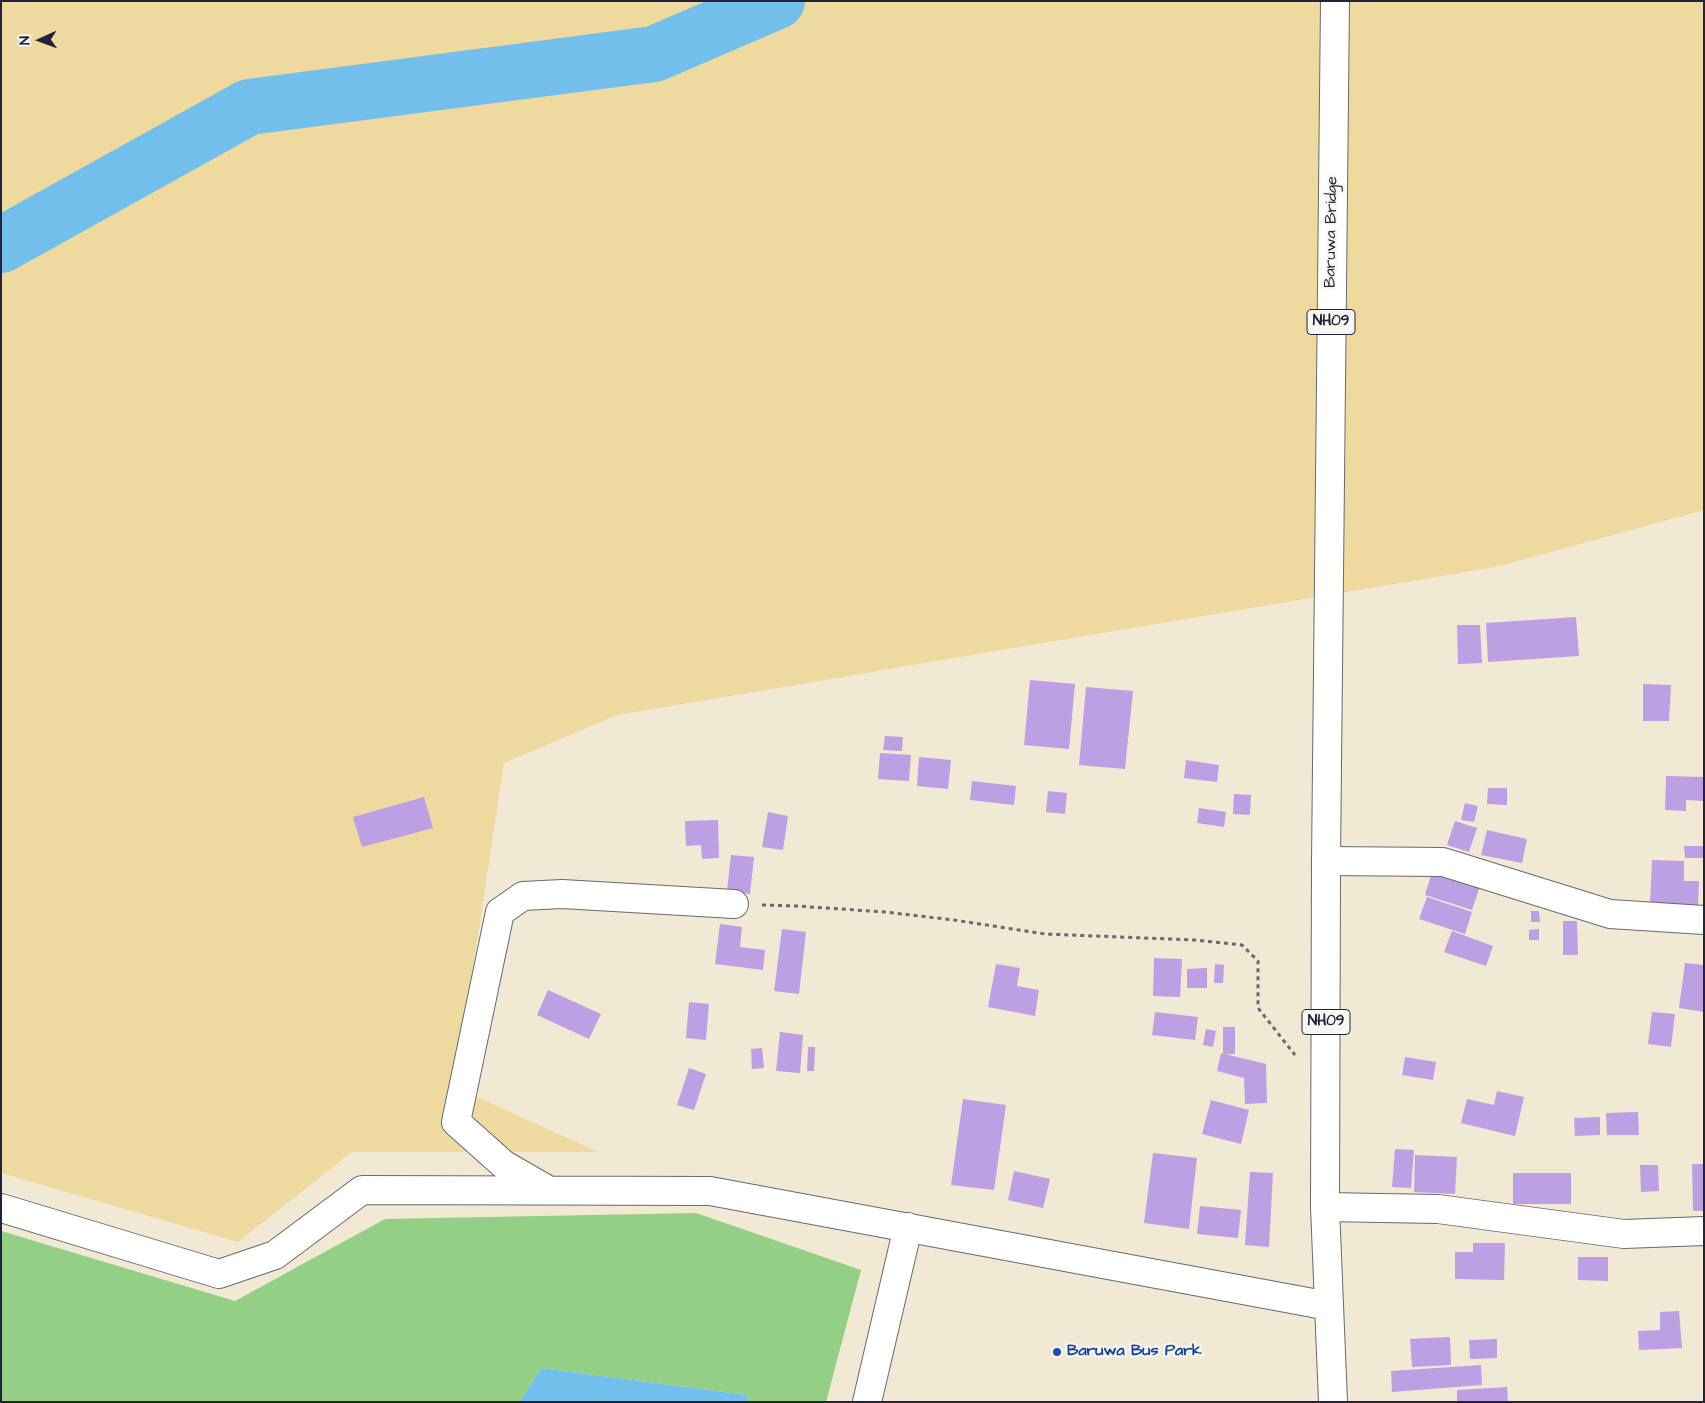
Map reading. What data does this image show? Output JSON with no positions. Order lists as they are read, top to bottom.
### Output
{
  "streets": {
    "street": ["Baruwa Bridge", "NH09"]
  },
  "crossings": [
    ["Baruwa Bridge", "NH09"]
  ],
  "places": ["Baruwa Bus Park"],
  "north": "left"
}
